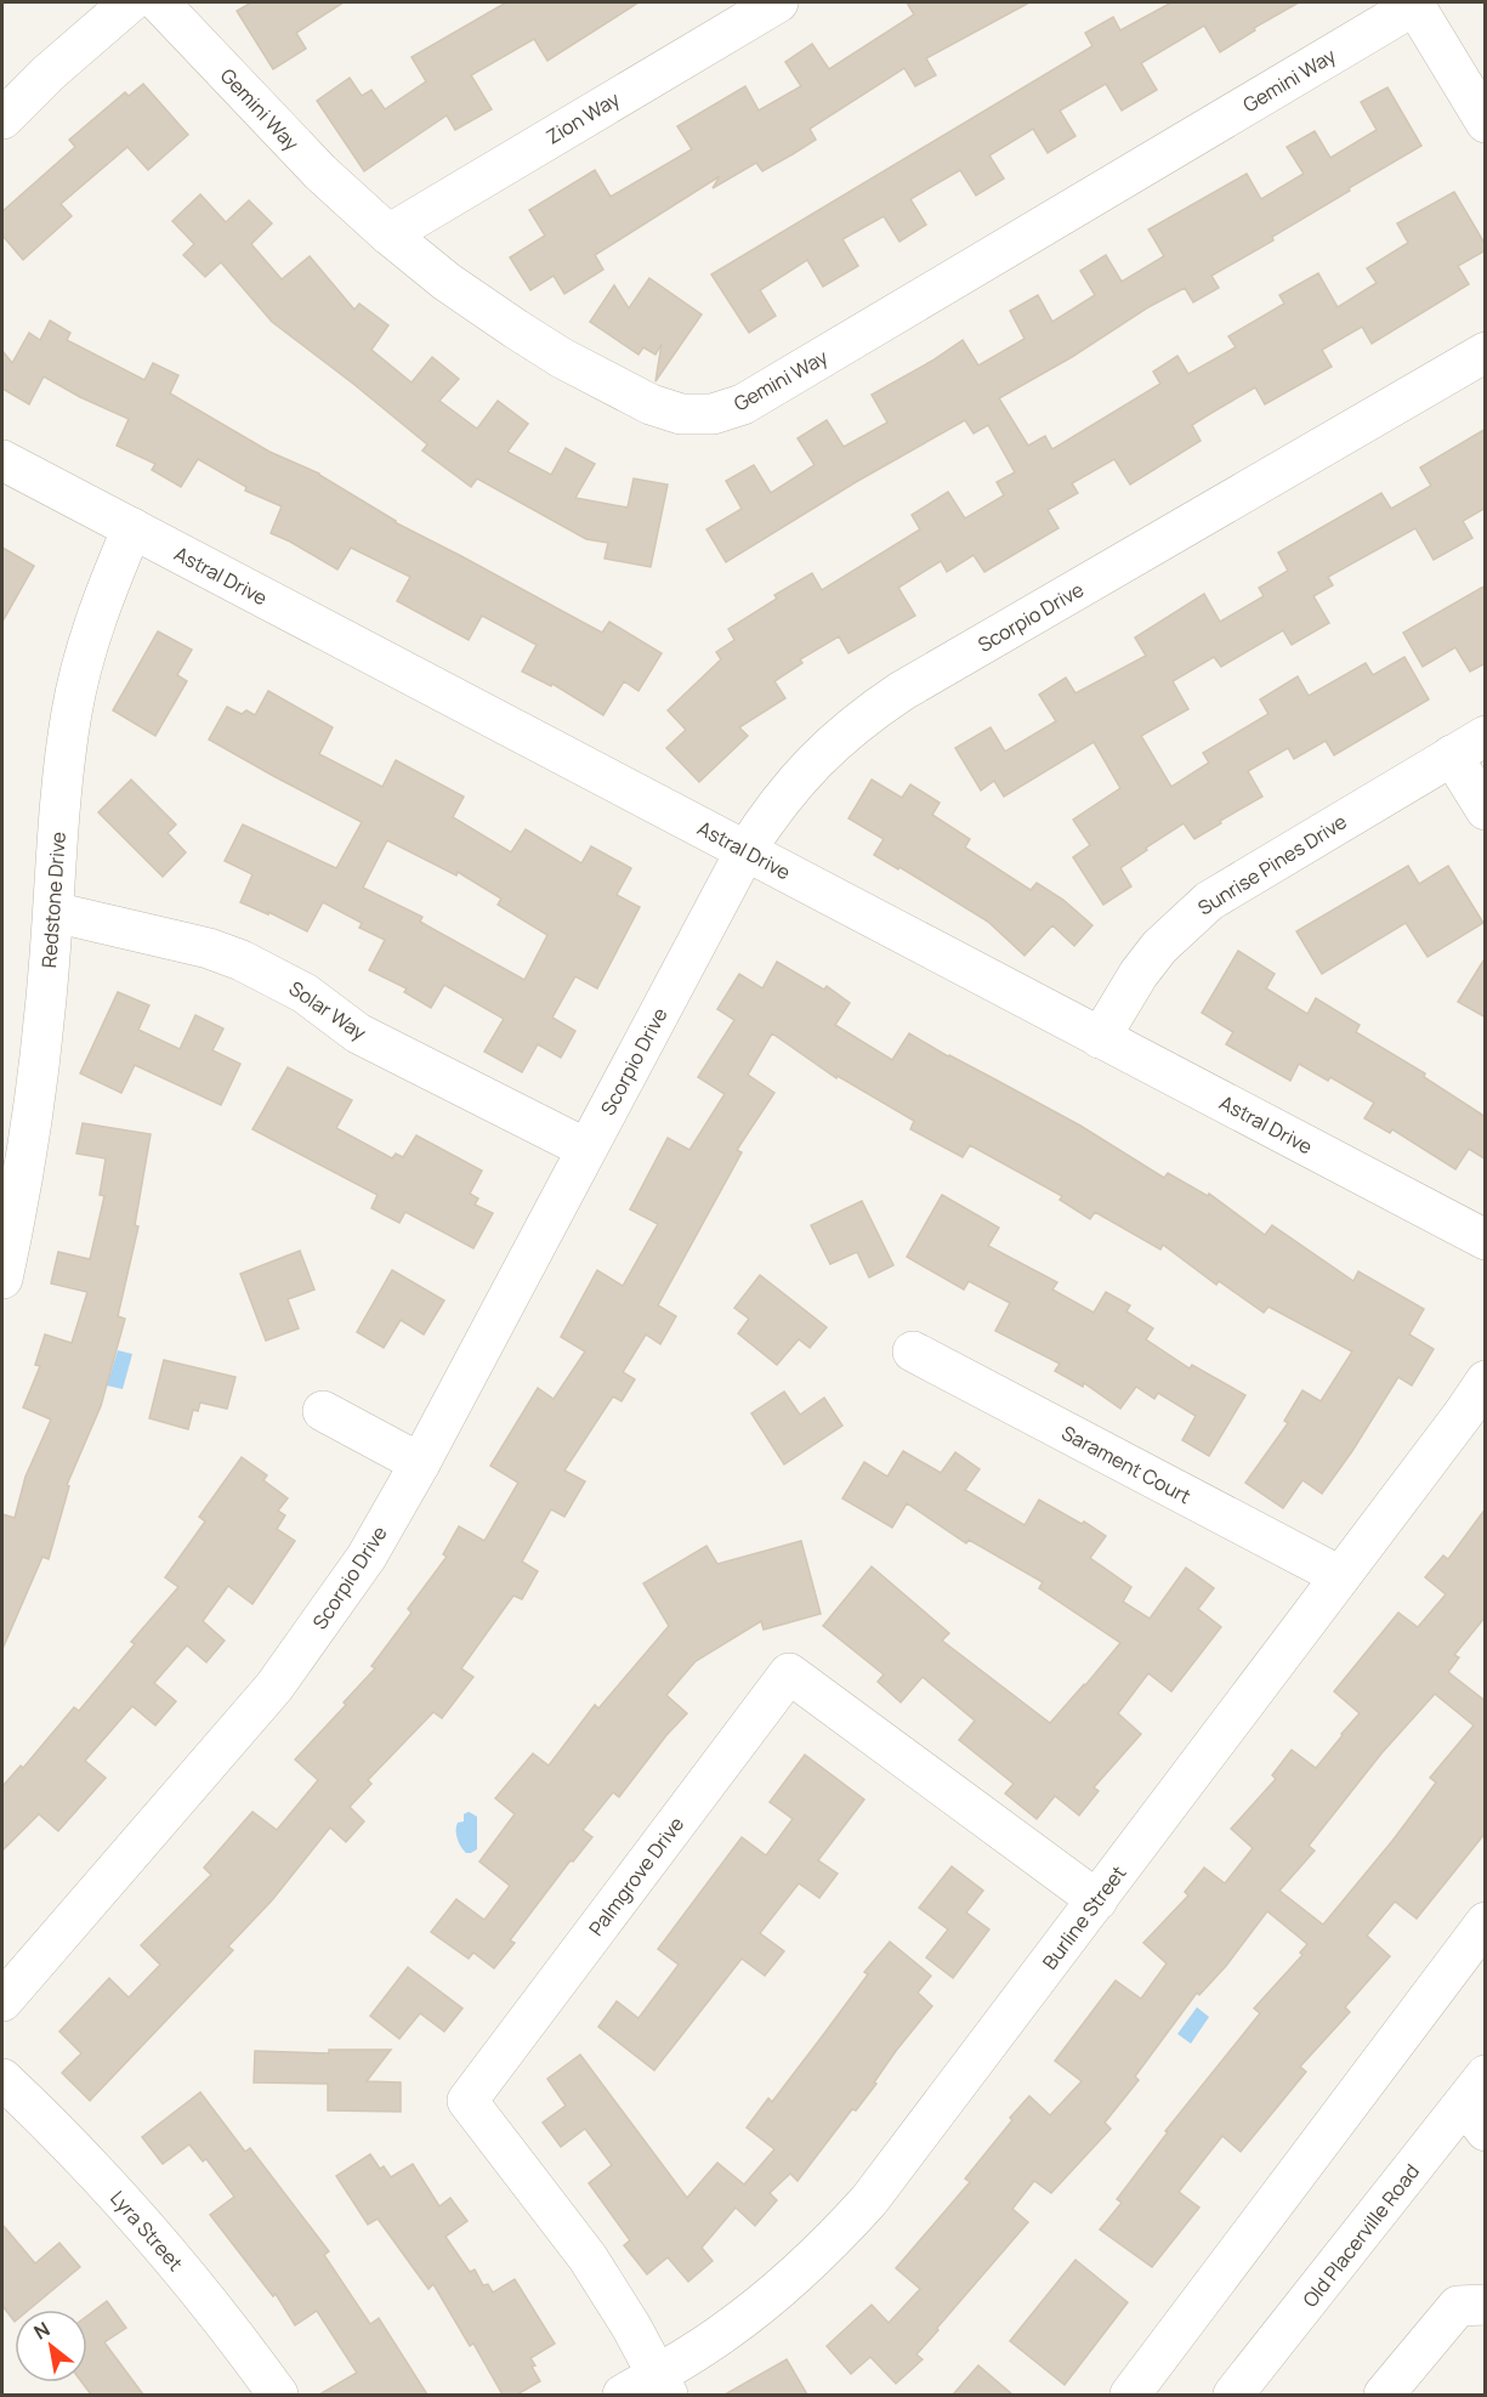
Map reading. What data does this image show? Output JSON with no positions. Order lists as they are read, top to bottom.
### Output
{
  "streets": {
    "street": [
      "Gemini Way",
      "Zion Way",
      "Astral Drive",
      "Scorpio Drive",
      "Sunrise Pines Drive",
      "Redstone Drive",
      "Solar Way",
      "Sarament Court",
      "Palmgrove Drive",
      "Burline Street",
      "Lyra Street",
      "Old Placerville Road"
    ]
  },
  "crossings": [
    ["Gemini Way", "Zion Way"],
    ["Astral Drive", "Scorpio Drive"],
    ["Astral Drive", "Sunrise Pines Drive"],
    ["Astral Drive", "Redstone Drive"],
    ["Scorpio Drive", "Solar Way"],
    ["Redstone Drive", "Solar Way"],
    ["Sarament Court", "Burline Street"],
    ["Palmgrove Drive", "Burline Street"]
  ],
  "north": "top left"
}
